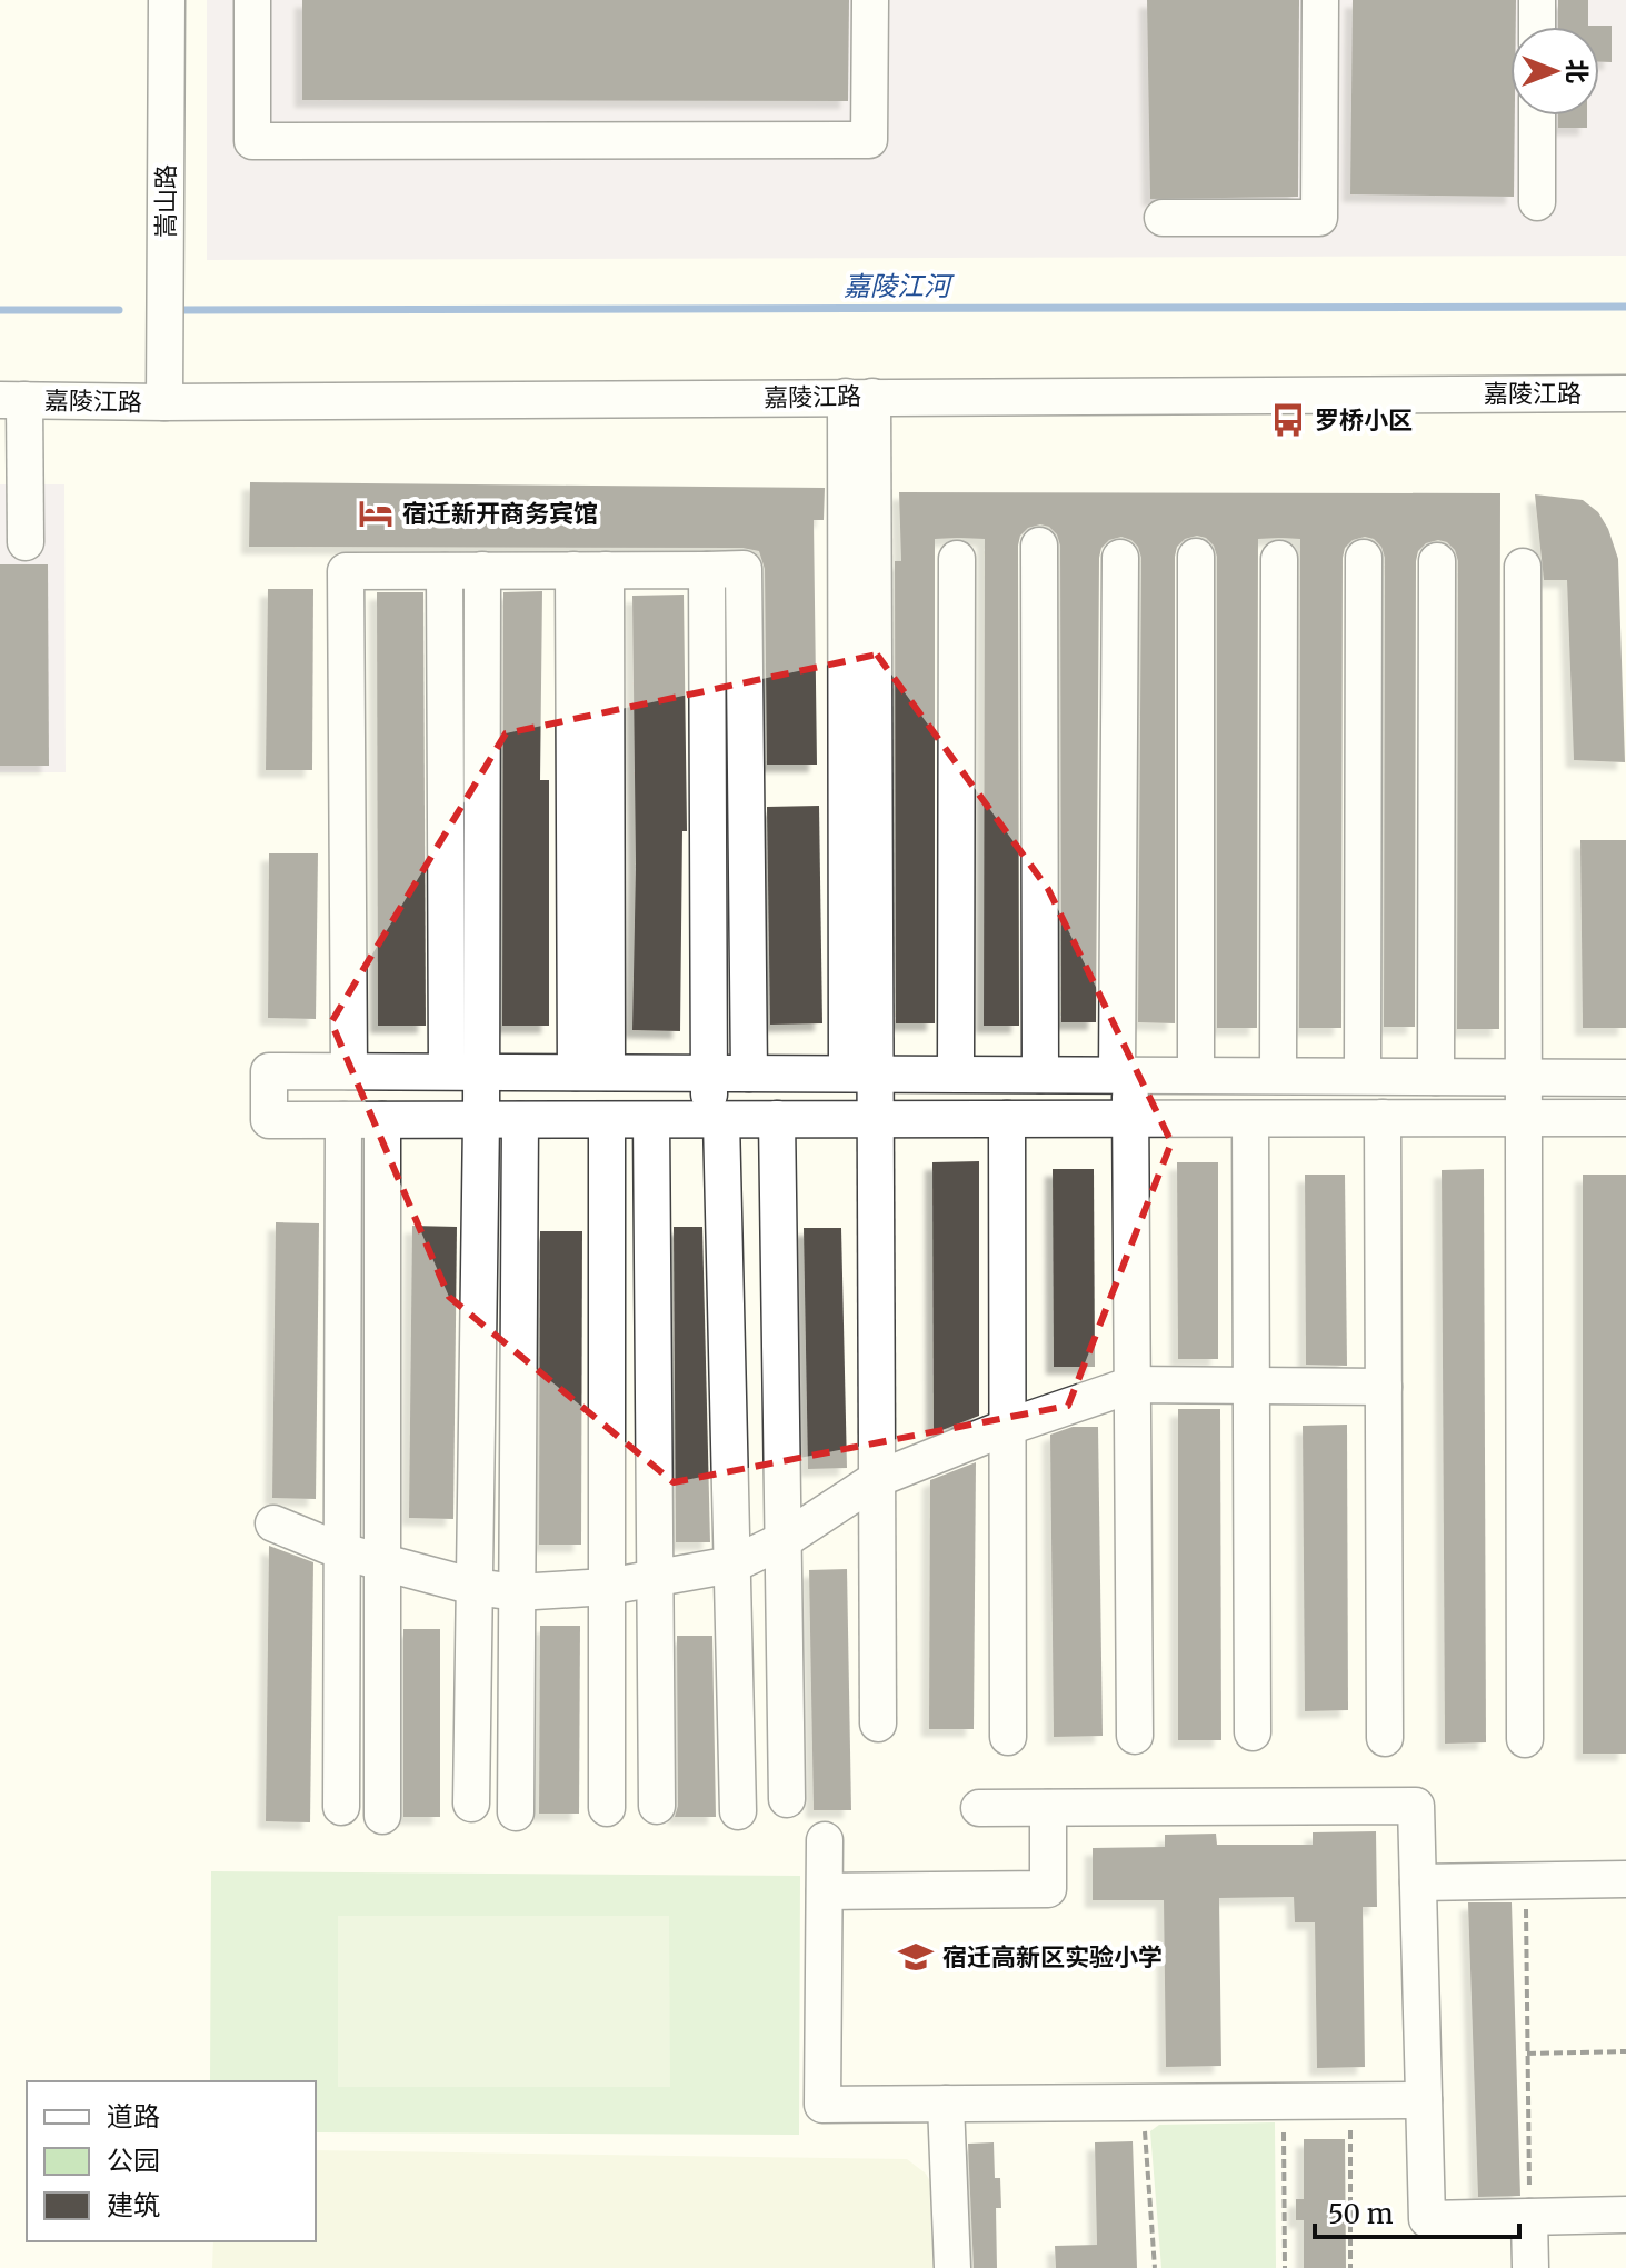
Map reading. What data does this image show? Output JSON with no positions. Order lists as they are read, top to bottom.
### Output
{
  "streets": {
    "street": ["嵩山路", "嘉陵江路"]
  },
  "crossings": [
    ["嵩山路", "嘉陵江路"]
  ],
  "water": ["嘉陵江河"],
  "places": {
    "bus stop": ["罗桥小区"],
    "hotel": ["宿迁新开商务宾馆"],
    "school or university": ["宿迁高新区实验小学"]
  },
  "legend": ["道路", "公园", "建筑"],
  "scale_bar": "50 m",
  "north": "right"
}
